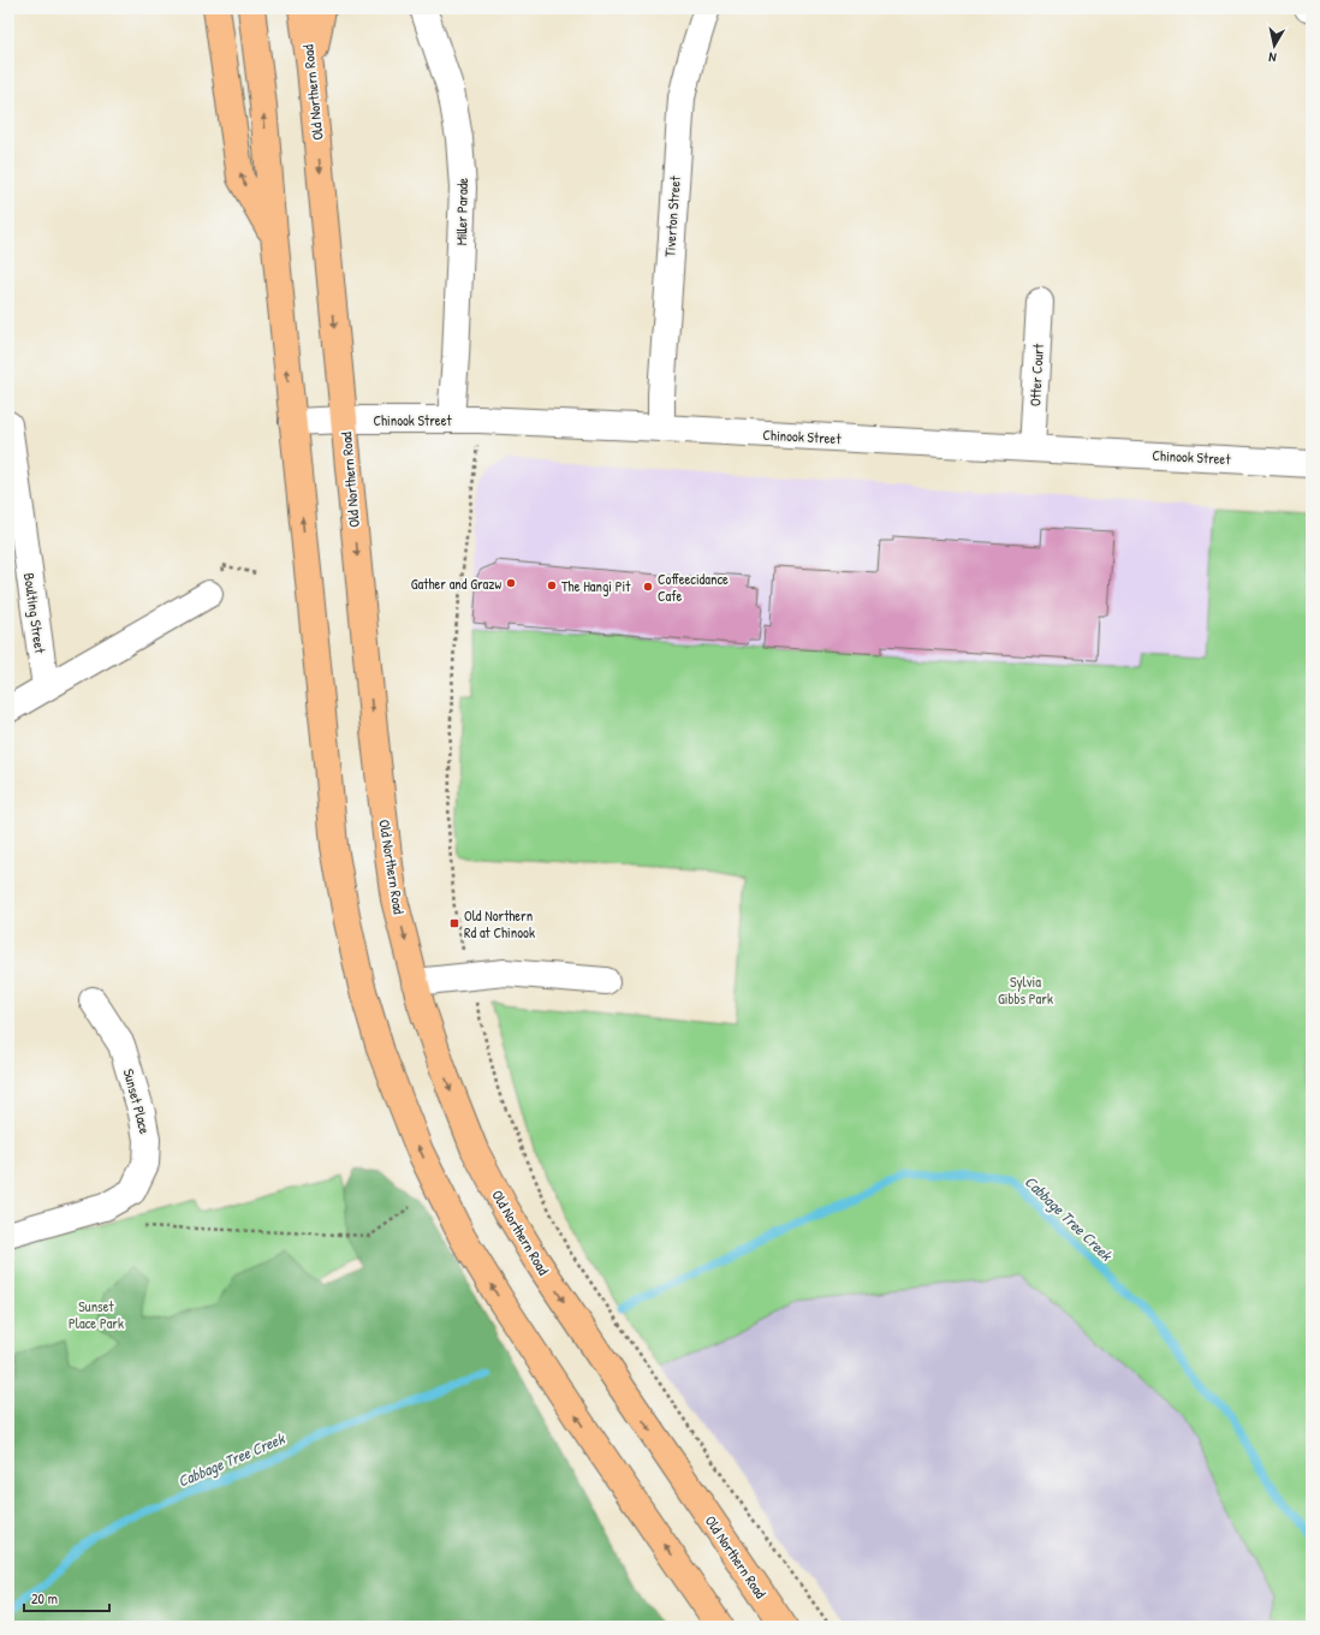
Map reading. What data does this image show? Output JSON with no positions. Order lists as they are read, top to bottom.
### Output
{
  "streets": {
    "highway": ["Old Northern Road"],
    "street": [
      "Miller Parade",
      "Tiverton Street",
      "Otter Court",
      "Chinook Street",
      "Boulting Street",
      "Sunset Place"
    ]
  },
  "crossings": [
    ["Old Northern Road", "Chinook Street"],
    ["Miller Parade", "Chinook Street"],
    ["Tiverton Street", "Chinook Street"],
    ["Otter Court", "Chinook Street"]
  ],
  "water": ["Cabbage Tree Creek"],
  "parks": ["Sylvia Gibbs Park", "Sunset Place Park"],
  "places": {
    "other": ["Gather and Grazw", "The Hangi Pit", "Coffeecidance Cafe"],
    "transit": ["Old Northern Rd at Chinook"]
  },
  "scale_bar": "20 m",
  "north": "bottom"
}
